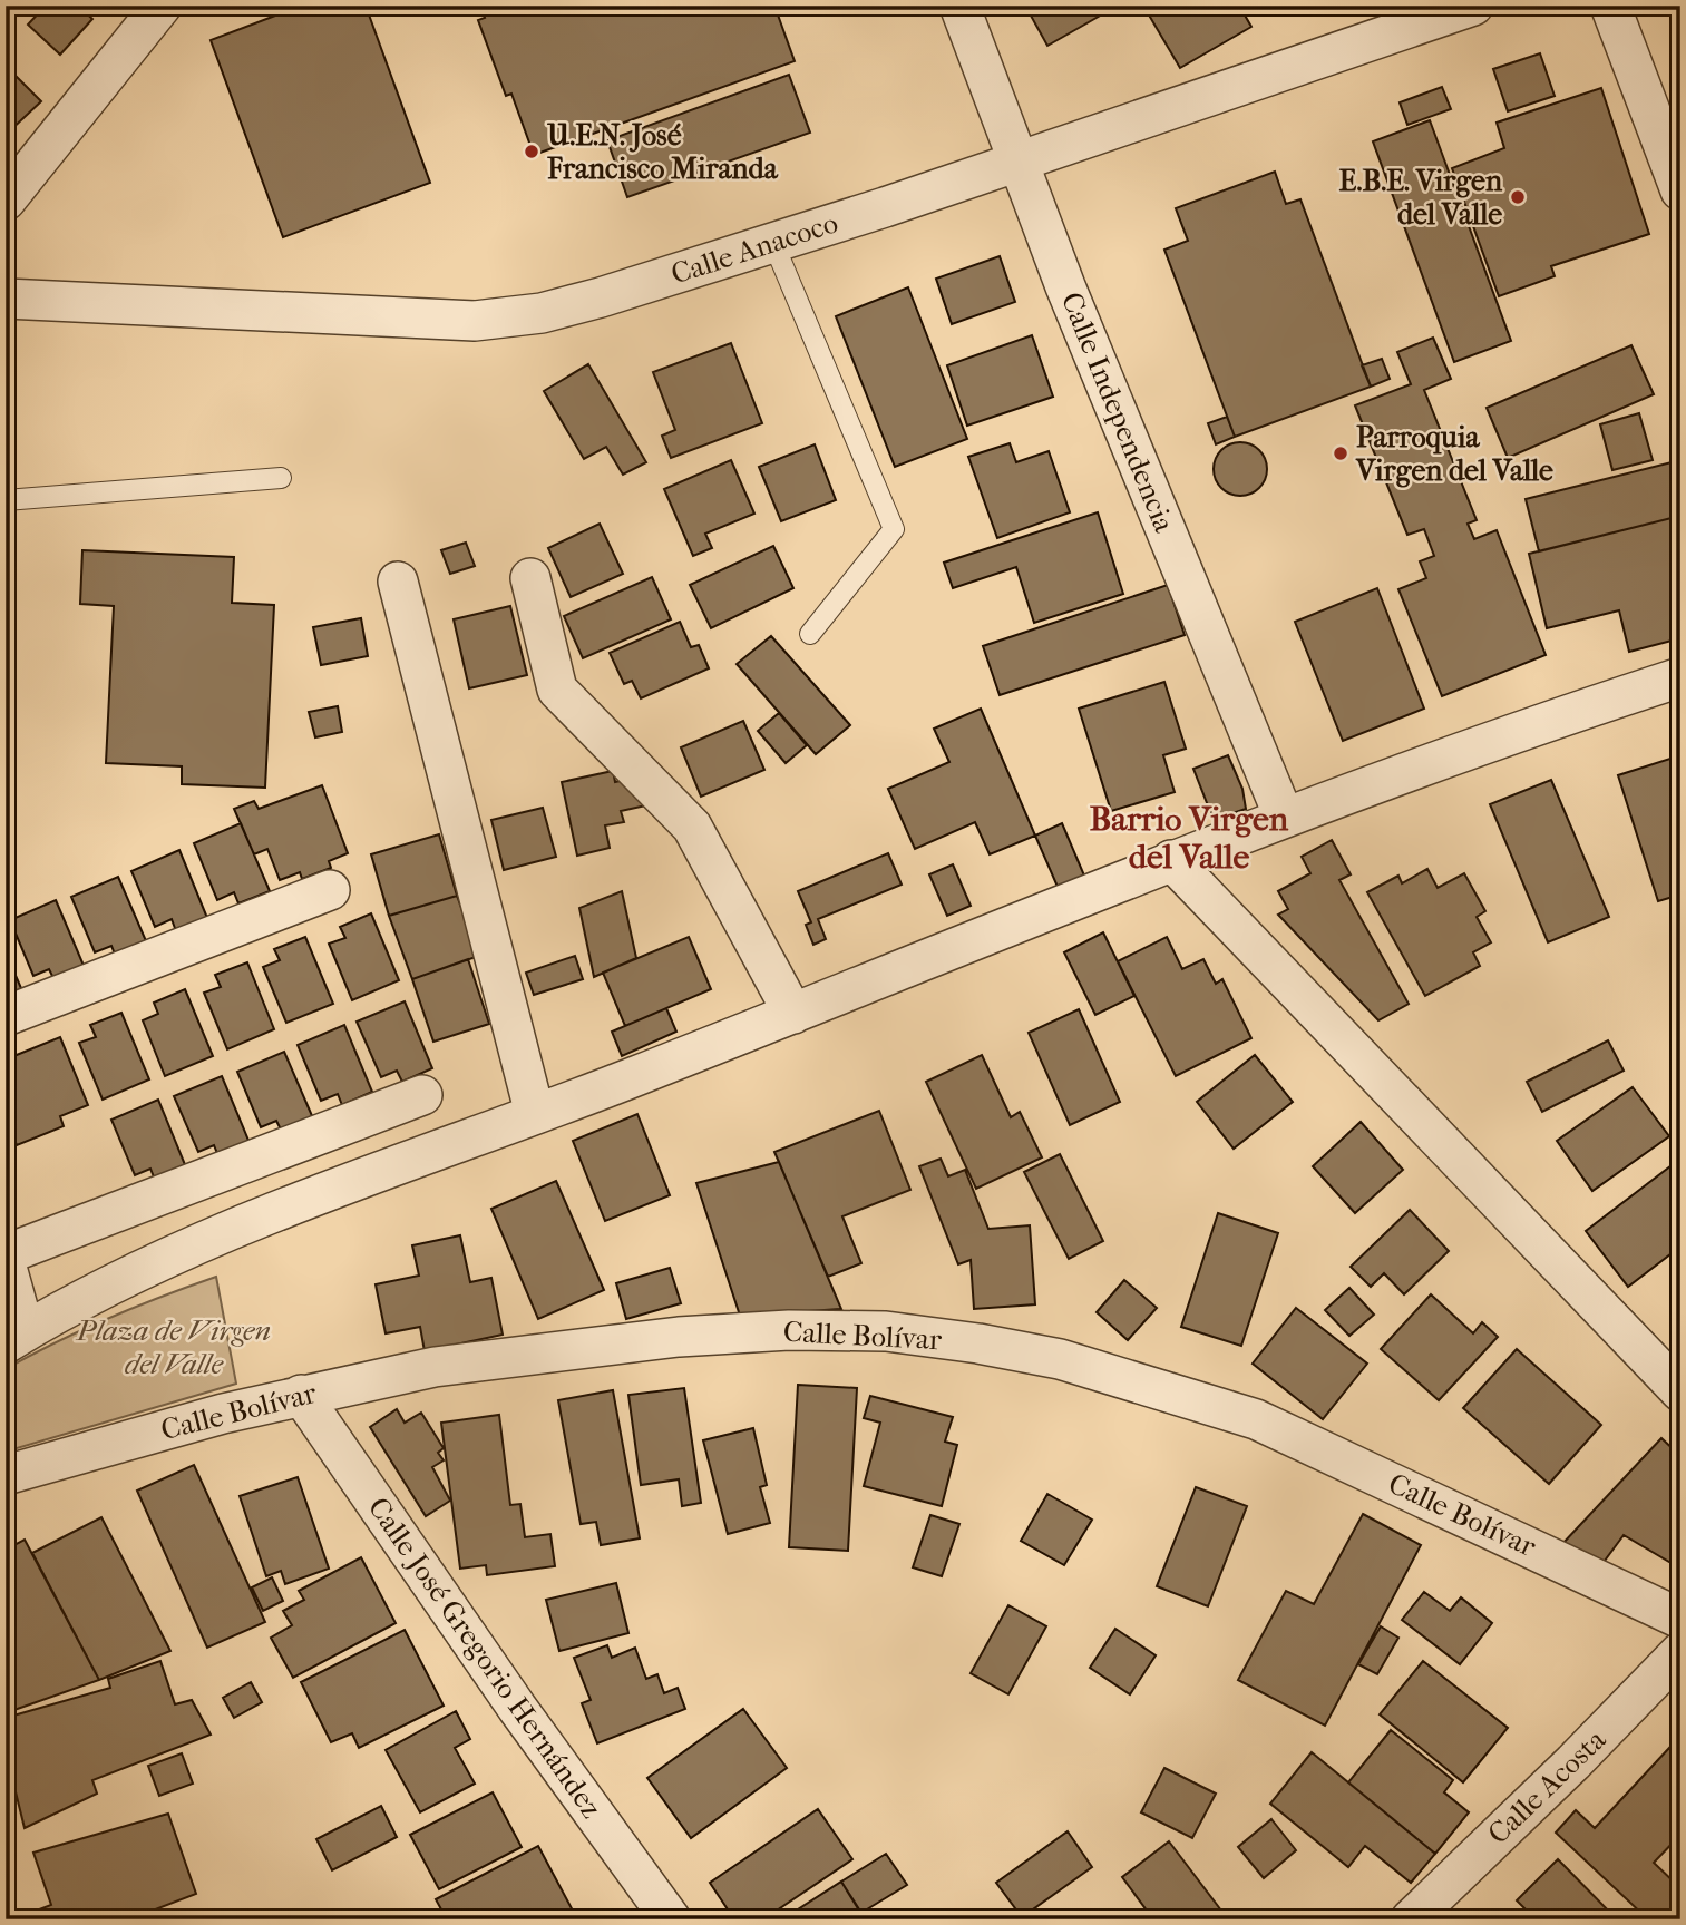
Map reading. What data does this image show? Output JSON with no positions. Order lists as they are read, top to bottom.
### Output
{
  "streets": {
    "street": [
      "Calle Anacoco",
      "Calle Independencia",
      "Calle Bolívar",
      "Calle José Gregorio Hernández",
      "Calle Acosta"
    ]
  },
  "crossings": [
    ["Calle Anacoco", "Calle Independencia"],
    ["Calle Bolívar", "Calle José Gregorio Hernández"]
  ],
  "districts": ["Barrio Virgen del Valle"],
  "parks": ["Plaza de Virgen del Valle"],
  "places": ["U.E.N. José Francisco Miranda", "E.B.E. Virgen del Valle", "Parroquia Virgen del Valle"]
}
